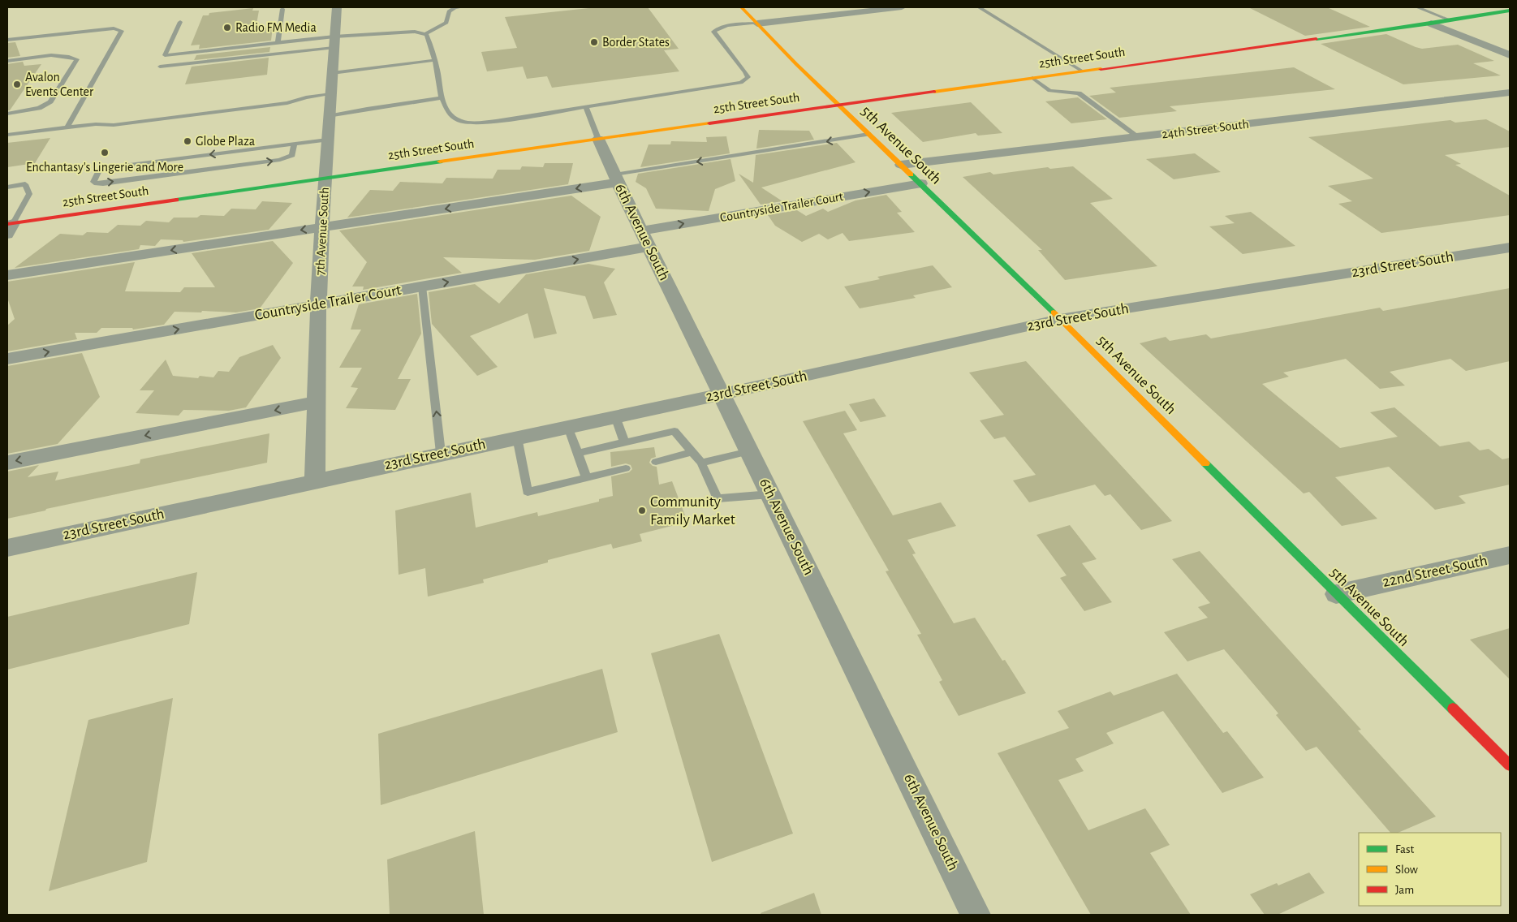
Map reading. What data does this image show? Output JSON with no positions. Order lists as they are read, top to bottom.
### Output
{
  "streets": {
    "main road": ["25th Street South", "5th Avenue South"],
    "street": [
      "24th Street South",
      "Countryside Trailer Court",
      "7th Avenue South",
      "6th Avenue South",
      "23rd Street South",
      "22nd Street South"
    ]
  },
  "crossings": [
    ["25th Street South", "5th Avenue South"],
    ["25th Street South", "7th Avenue South"],
    ["25th Street South", "6th Avenue South"],
    ["24th Street South", "5th Avenue South"],
    ["5th Avenue South", "Countryside Trailer Court"],
    ["5th Avenue South", "23rd Street South"],
    ["5th Avenue South", "22nd Street South"],
    ["Countryside Trailer Court", "7th Avenue South"],
    ["Countryside Trailer Court", "6th Avenue South"],
    ["7th Avenue South", "23rd Street South"],
    ["6th Avenue South", "23rd Street South"]
  ],
  "places": [
    "Radio FM Media",
    "Border States",
    "Avalon Events Center",
    "Globe Plaza",
    "Enchantasy's Lingerie and More",
    "Community Family Market"
  ],
  "legend": ["Fast", "Slow", "Jam"]
}
